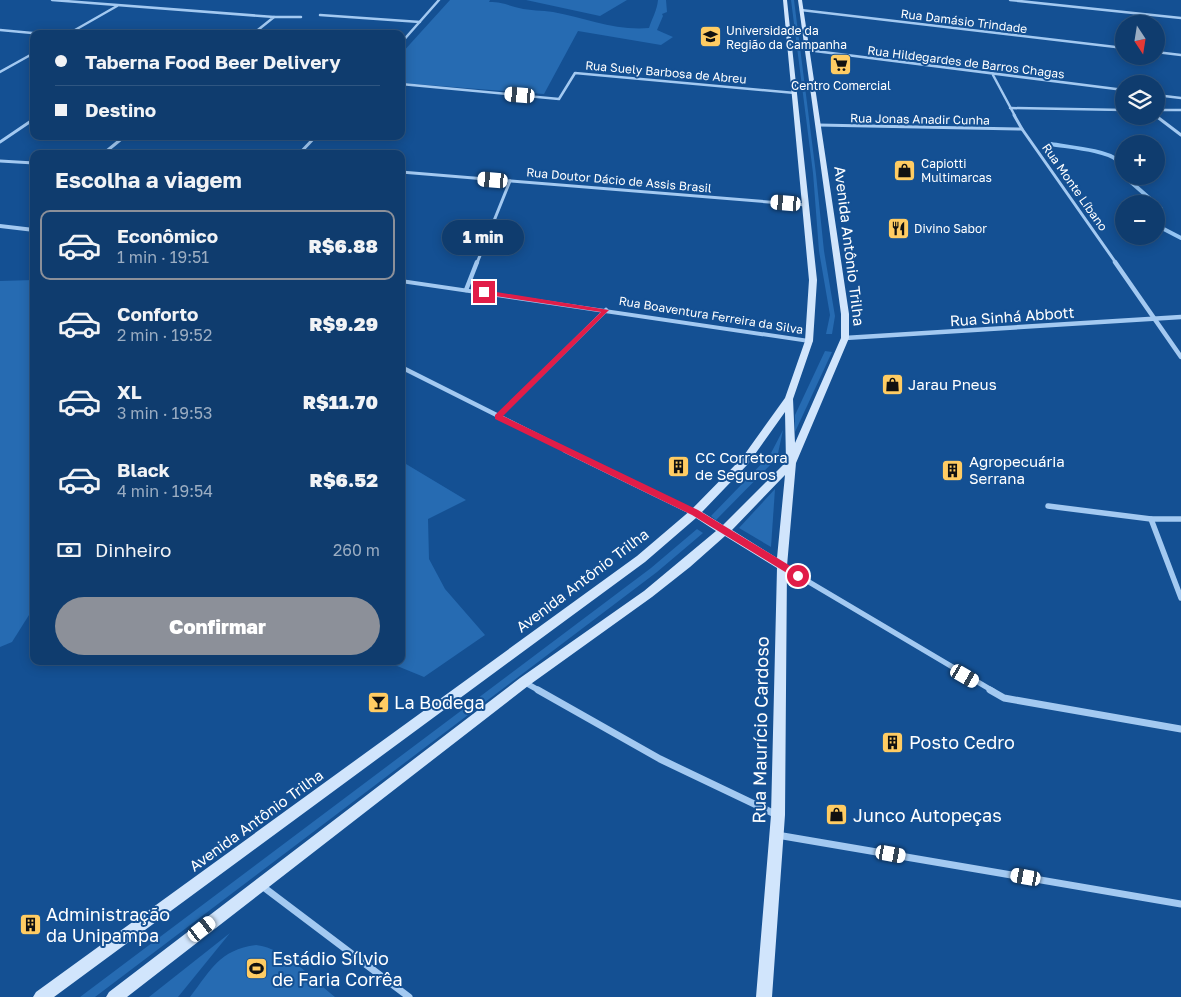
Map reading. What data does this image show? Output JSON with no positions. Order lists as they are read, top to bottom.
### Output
{
  "streets": {
    "main road": ["Avenida Antônio Trilha", "Rua Maurício Cardoso"],
    "street": [
      "Rua Damásio Trindade",
      "Rua Hildegardes de Barros Chagas",
      "Rua Suely Barbosa de Abreu",
      "Rua Jonas Anadir Cunha",
      "Rua Doutor Dácio de Assis Brasil",
      "Rua Monte Líbano",
      "Rua Boaventura Ferreira da Silva",
      "Rua Sinhá Abbott"
    ]
  },
  "crossings": [
    ["Rua Damásio Trindade", "Avenida Antônio Trilha"],
    ["Rua Hildegardes de Barros Chagas", "Rua Monte Líbano"],
    ["Rua Hildegardes de Barros Chagas", "Avenida Antônio Trilha"],
    ["Rua Suely Barbosa de Abreu", "Avenida Antônio Trilha"],
    ["Rua Jonas Anadir Cunha", "Rua Monte Líbano"],
    ["Rua Jonas Anadir Cunha", "Avenida Antônio Trilha"],
    ["Rua Doutor Dácio de Assis Brasil", "Avenida Antônio Trilha"],
    ["Rua Monte Líbano", "Rua Sinhá Abbott"],
    ["Avenida Antônio Trilha", "Rua Boaventura Ferreira da Silva"],
    ["Avenida Antônio Trilha", "Rua Sinhá Abbott"],
    ["Avenida Antônio Trilha", "Rua Maurício Cardoso"]
  ],
  "places": {
    "school or university": ["Universidade da Região da Campanha"],
    "supermarket": ["Centro Comercial"],
    "shop": ["Capiotti Multimarcas", "Jarau Pneus", "Junco Autopeças"],
    "restaurant": ["Divino Sabor"],
    "building": [
      "CC Corretora de Seguros",
      "Agropecuária Serrana",
      "Posto Cedro",
      "Administração da Unipampa"
    ],
    "bar": ["La Bodega"],
    "sports": ["Estádio Sílvio de Faria Corrêa"]
  },
  "north": "bottom",
  "page": {
    "map_buttons": ["+", "−"],
    "banner": ["Taberna Food Beer Delivery", "Destino"],
    "heading": "Escolha a viagem",
    "list": [
      {
        "name": "Econômico",
        "note": "1 min · 19:51",
        "value": "R$6.88"
      },
      {
        "name": "Conforto",
        "note": "2 min · 19:52",
        "value": "R$9.29"
      },
      {
        "name": "XL",
        "note": "3 min · 19:53",
        "value": "R$11.70"
      },
      {
        "name": "Black",
        "note": "4 min · 19:54",
        "value": "R$6.52"
      }
    ],
    "bubble": "1 min",
    "pay": ["Dinheiro", "260 m"],
    "buttons": "Confirmar"
  }
}
